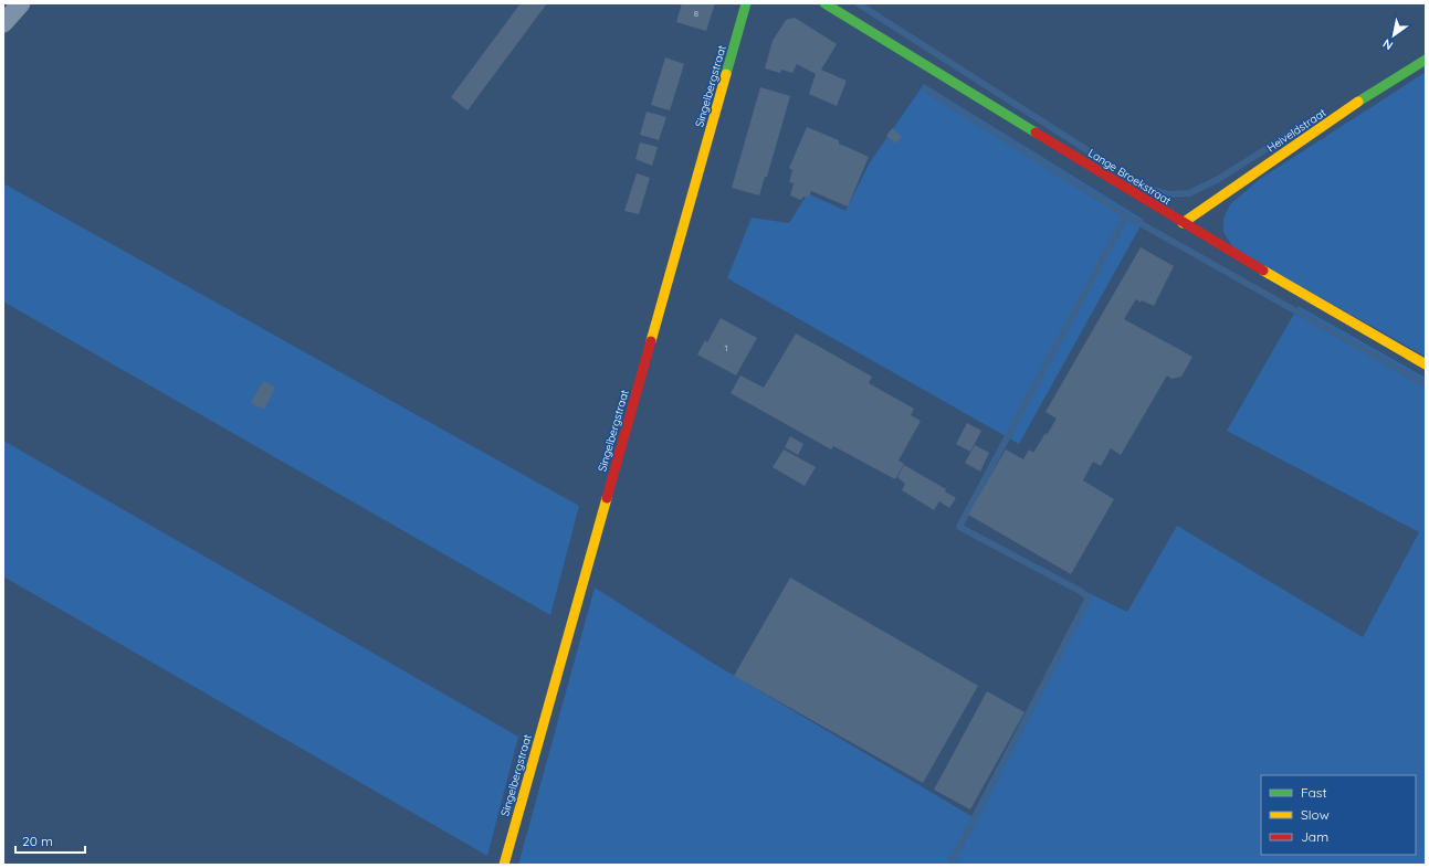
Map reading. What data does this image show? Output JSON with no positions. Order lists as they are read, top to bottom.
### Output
{
  "streets": {
    "street": ["Singelbergstraat", "Heiveldstraat", "Lange Broekstraat"]
  },
  "crossings": [
    ["Heiveldstraat", "Lange Broekstraat"]
  ],
  "house_numbers": ["8", "1"],
  "legend": ["Fast", "Slow", "Jam"],
  "scale_bar": "20 m",
  "north": "bottom left"
}
